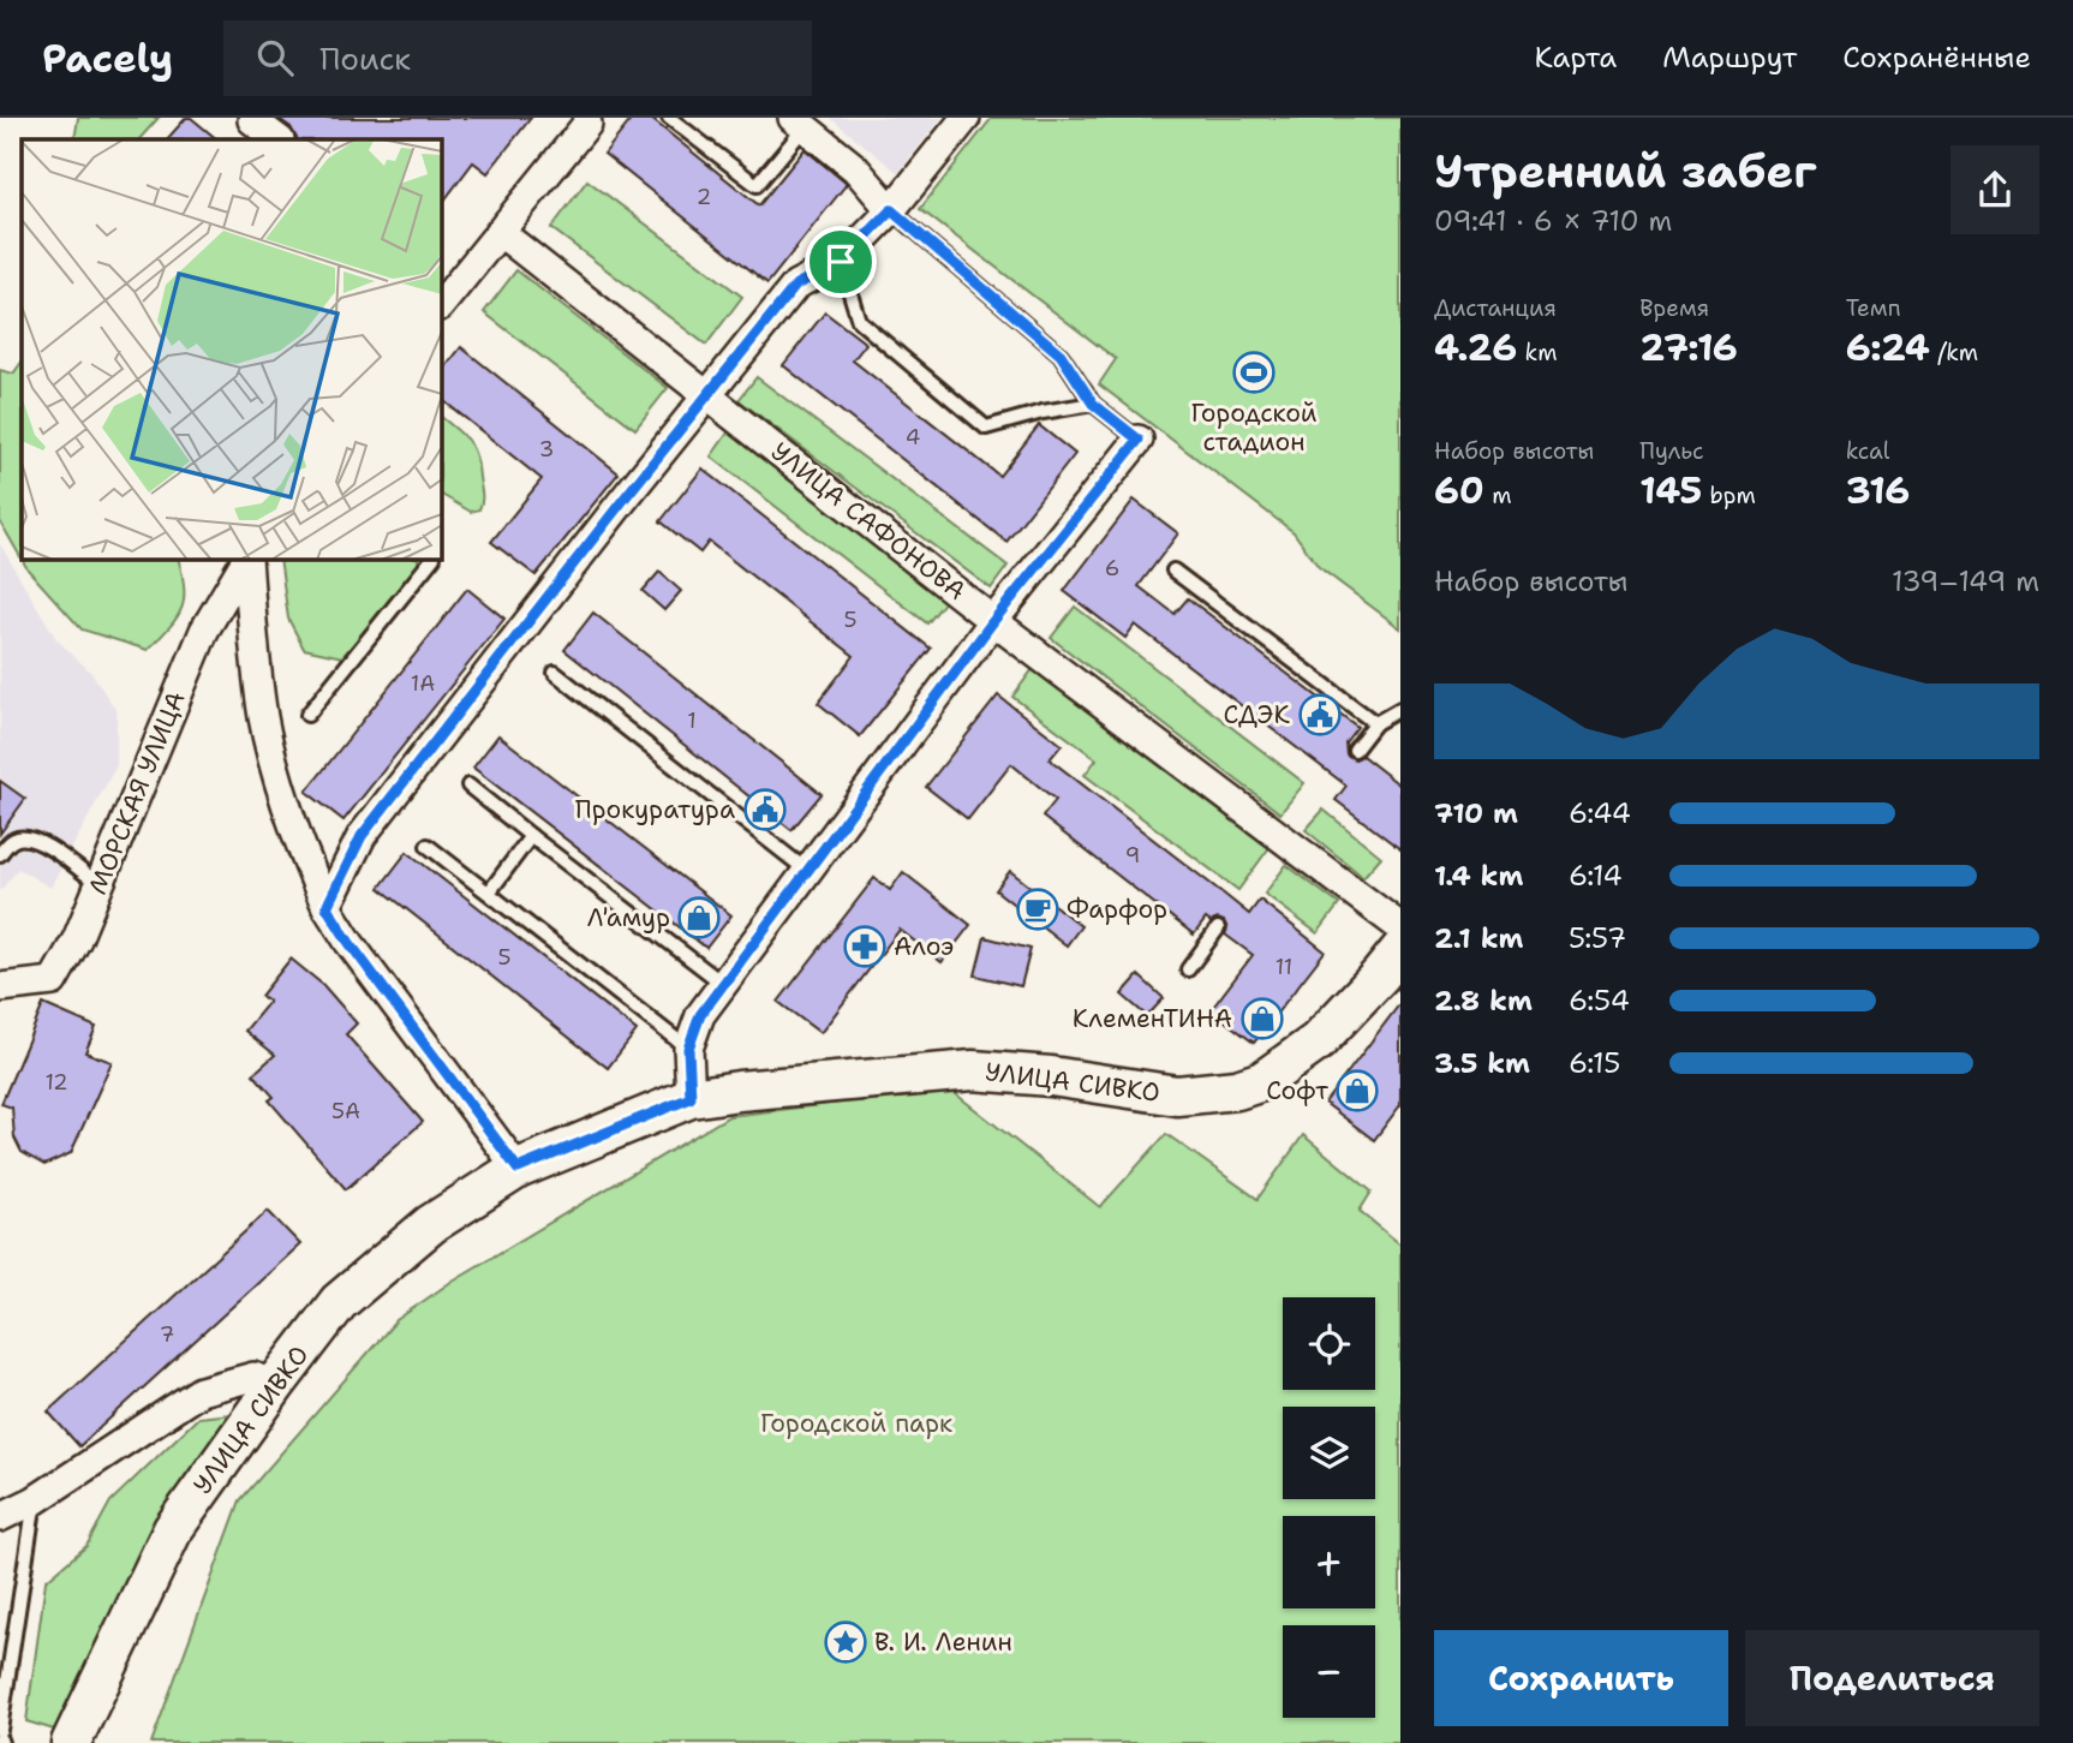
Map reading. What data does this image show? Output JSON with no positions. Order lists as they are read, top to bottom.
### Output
{
  "streets": {
    "street": ["УЛИЦА САФОНОВА", "МОРСКАЯ УЛИЦА", "УЛИЦА СИВКО"]
  },
  "parks": ["Городской парк"],
  "places": {
    "sports": ["Городской стадион"],
    "public building": ["СДЭК", "Прокуратура"],
    "cafe": ["Фарфор"],
    "shop": ["Л'амур", "КлеменТИНА", "Софт"],
    "pharmacy": ["Алоэ"],
    "place": ["В. И. Ленин"]
  },
  "house_numbers": [
    "2",
    "4",
    "3",
    "6",
    "5",
    "1А",
    "1",
    "9",
    "5",
    "11",
    "12",
    "5А",
    "7"
  ],
  "page": {
    "header": "Pacely",
    "search": "Поиск",
    "nav": ["Карта", "Маршрут", "Сохранённые"],
    "heading": ["Утренний забег", "09:41 · 6 × 710 m"],
    "stats": [
      ["Дистанция", "4.26 km"],
      ["Время", "27:16"],
      ["Темп", "6:24 /km"],
      ["Набор высоты", "60 m"],
      ["Пульс", "145 bpm"],
      ["kcal", "316"]
    ],
    "chart": ["Набор высоты", "139–149 m"],
    "list": [
      {
        "name": "710 m",
        "note": "6:44"
      },
      {
        "name": "1.4 km",
        "note": "6:14"
      },
      {
        "name": "2.1 km",
        "note": "5:57"
      },
      {
        "name": "2.8 km",
        "note": "6:54"
      },
      {
        "name": "3.5 km",
        "note": "6:15"
      }
    ],
    "map_buttons": ["+", "−"],
    "buttons": ["Сохранить", "Поделиться"]
  }
}
